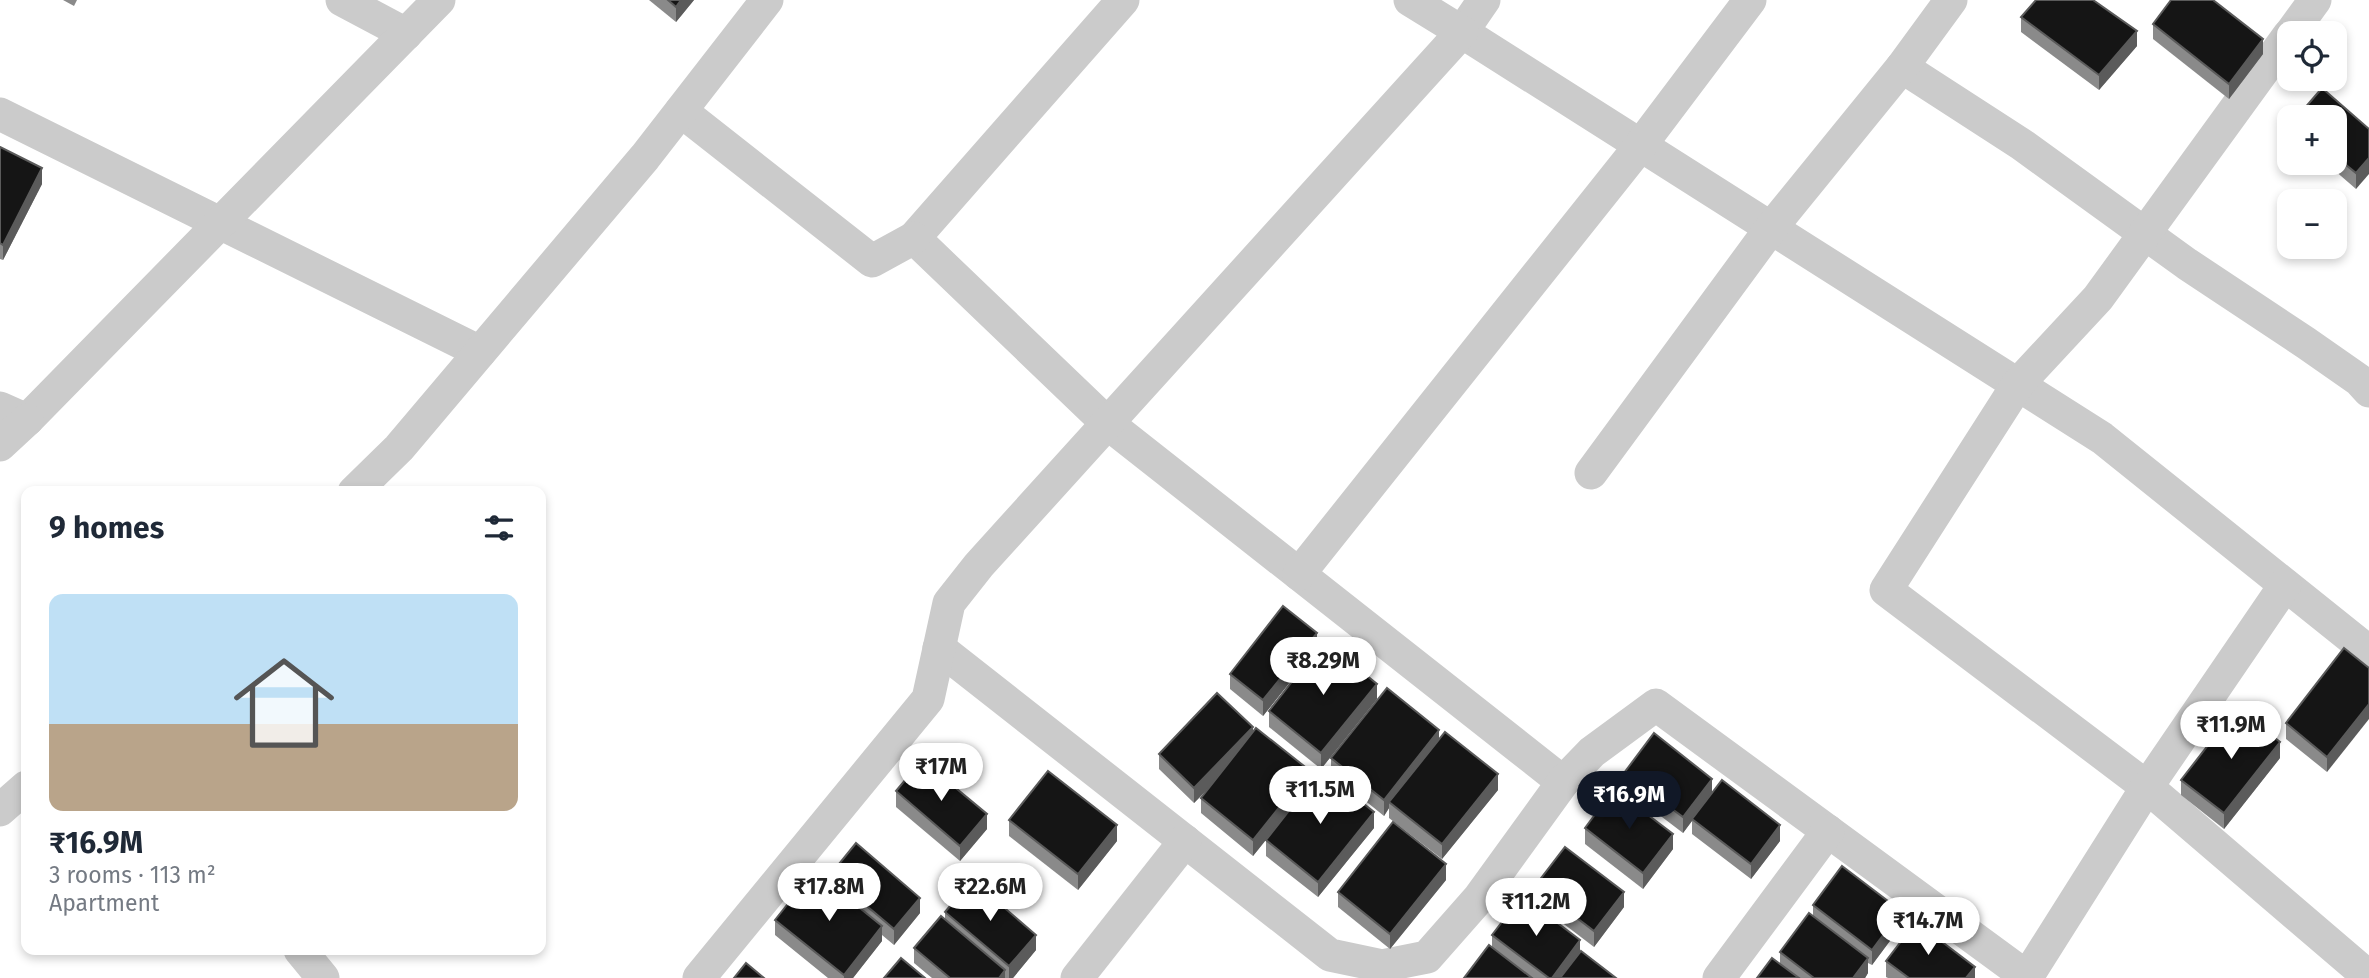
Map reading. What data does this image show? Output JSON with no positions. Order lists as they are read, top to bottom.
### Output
{
  "page": {
    "map_buttons": ["+", "−"],
    "heading": "9 homes",
    "list": [
      {
        "name": "₹16.9M",
        "note": "3 rooms · 113 m² · Apartment"
      }
    ],
    "price": [
      "₹8.29M",
      "₹11.9M",
      "₹17M",
      "₹11.5M",
      "₹16.9M",
      "₹17.8M",
      "₹22.6M",
      "₹11.2M",
      "₹14.7M"
    ]
  }
}
